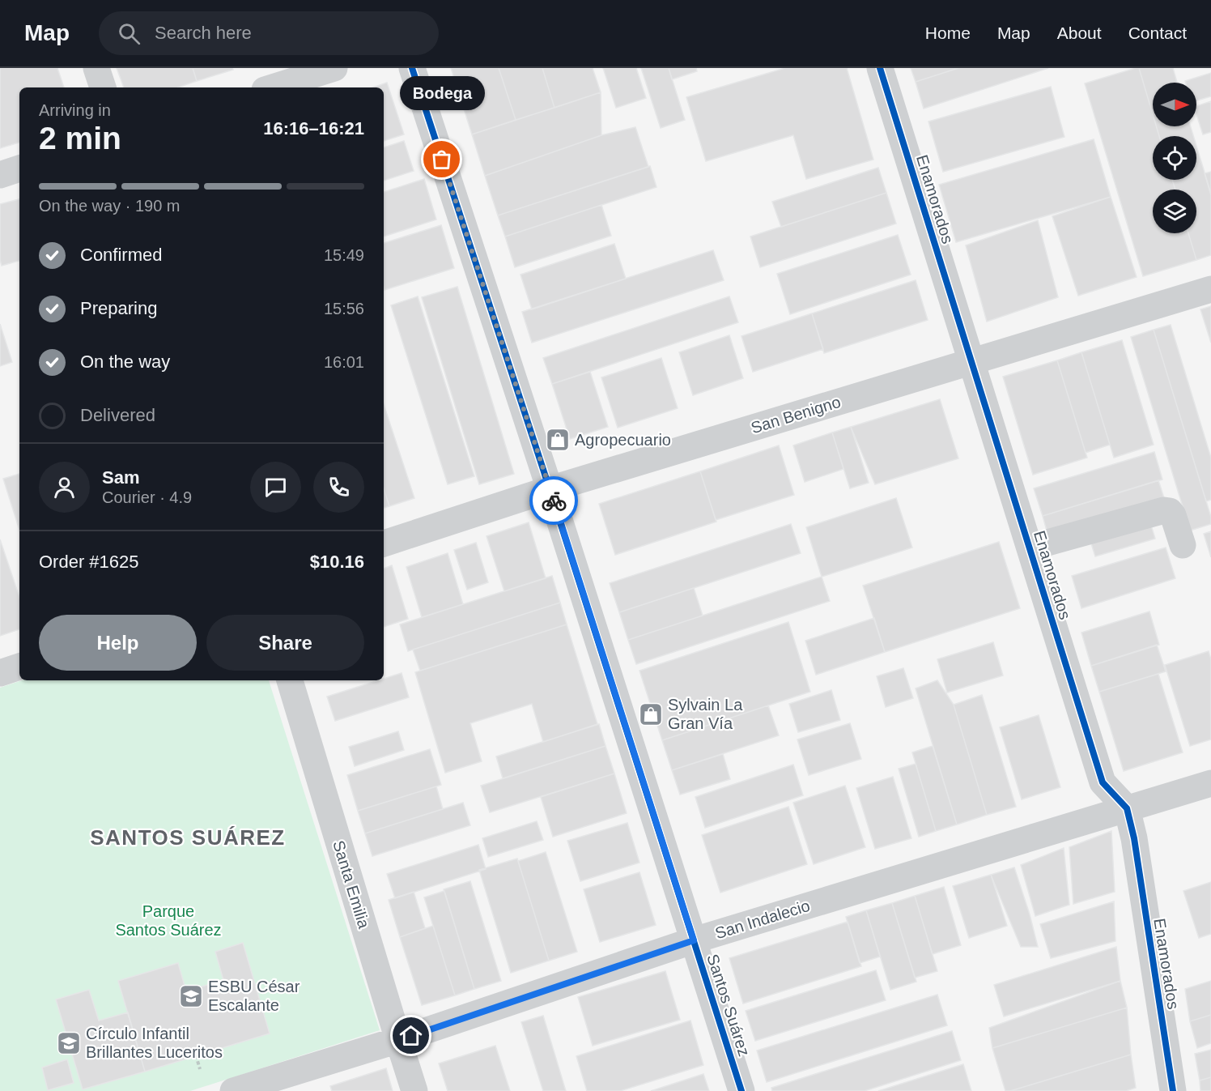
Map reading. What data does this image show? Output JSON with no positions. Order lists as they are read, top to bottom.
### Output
{
  "streets": {
    "street": [
      "Enamorados",
      "San Benigno",
      "Santa Emilia",
      "San Indalecio",
      "Santos Suárez"
    ]
  },
  "crossings": [
    ["Enamorados", "San Benigno"],
    ["Enamorados", "San Indalecio"],
    ["San Benigno", "Santos Suárez"],
    ["Santa Emilia", "San Indalecio"],
    ["San Indalecio", "Santos Suárez"]
  ],
  "districts": ["SANTOS SUÁREZ"],
  "parks": ["Parque Santos Suárez"],
  "places": {
    "other": ["Bodega"],
    "shop": ["Agropecuario", "Sylvain La Gran Vía"],
    "school or university": ["ESBU César Escalante", "Círculo Infantil Brillantes Luceritos"]
  },
  "north": "right",
  "page": {
    "header": "Map",
    "search": "Search here",
    "nav": [
      "Home",
      "Map",
      "About",
      "Contact"
    ],
    "bubble": "Bodega",
    "heading": ["2 min", "Arriving in", "16:16–16:21"],
    "panel": [
      "Sam",
      "Courier · 4.9",
      "Order #1625",
      "$10.16"
    ],
    "bar": "On the way · 190 m",
    "list": [
      ["Confirmed", "15:49"],
      ["Preparing", "15:56"],
      ["On the way", "16:01"],
      "Delivered"
    ],
    "buttons": ["Help", "Share"]
  }
}
